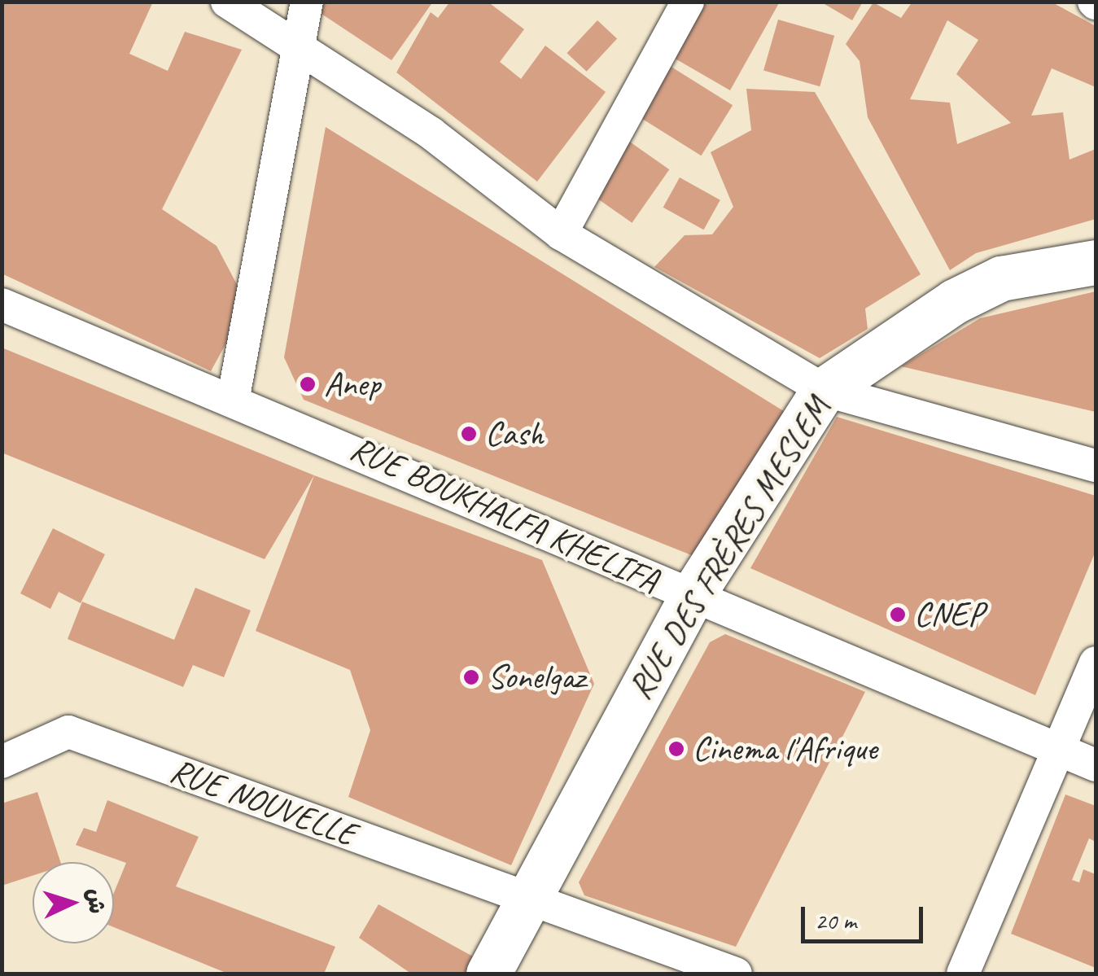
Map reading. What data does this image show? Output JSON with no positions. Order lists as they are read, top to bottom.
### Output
{
  "streets": {
    "street": ["RUE BOUKHALFA KHELIFA", "RUE DES FRÈRES MESLEM", "RUE NOUVELLE"]
  },
  "crossings": [
    ["RUE BOUKHALFA KHELIFA", "RUE DES FRÈRES MESLEM"],
    ["RUE DES FRÈRES MESLEM", "RUE NOUVELLE"]
  ],
  "places": [
    "Anep",
    "Cash",
    "CNEP",
    "Sonelgaz",
    "Cinema l'Afrique"
  ],
  "scale_bar": "20 m",
  "north": "right"
}
